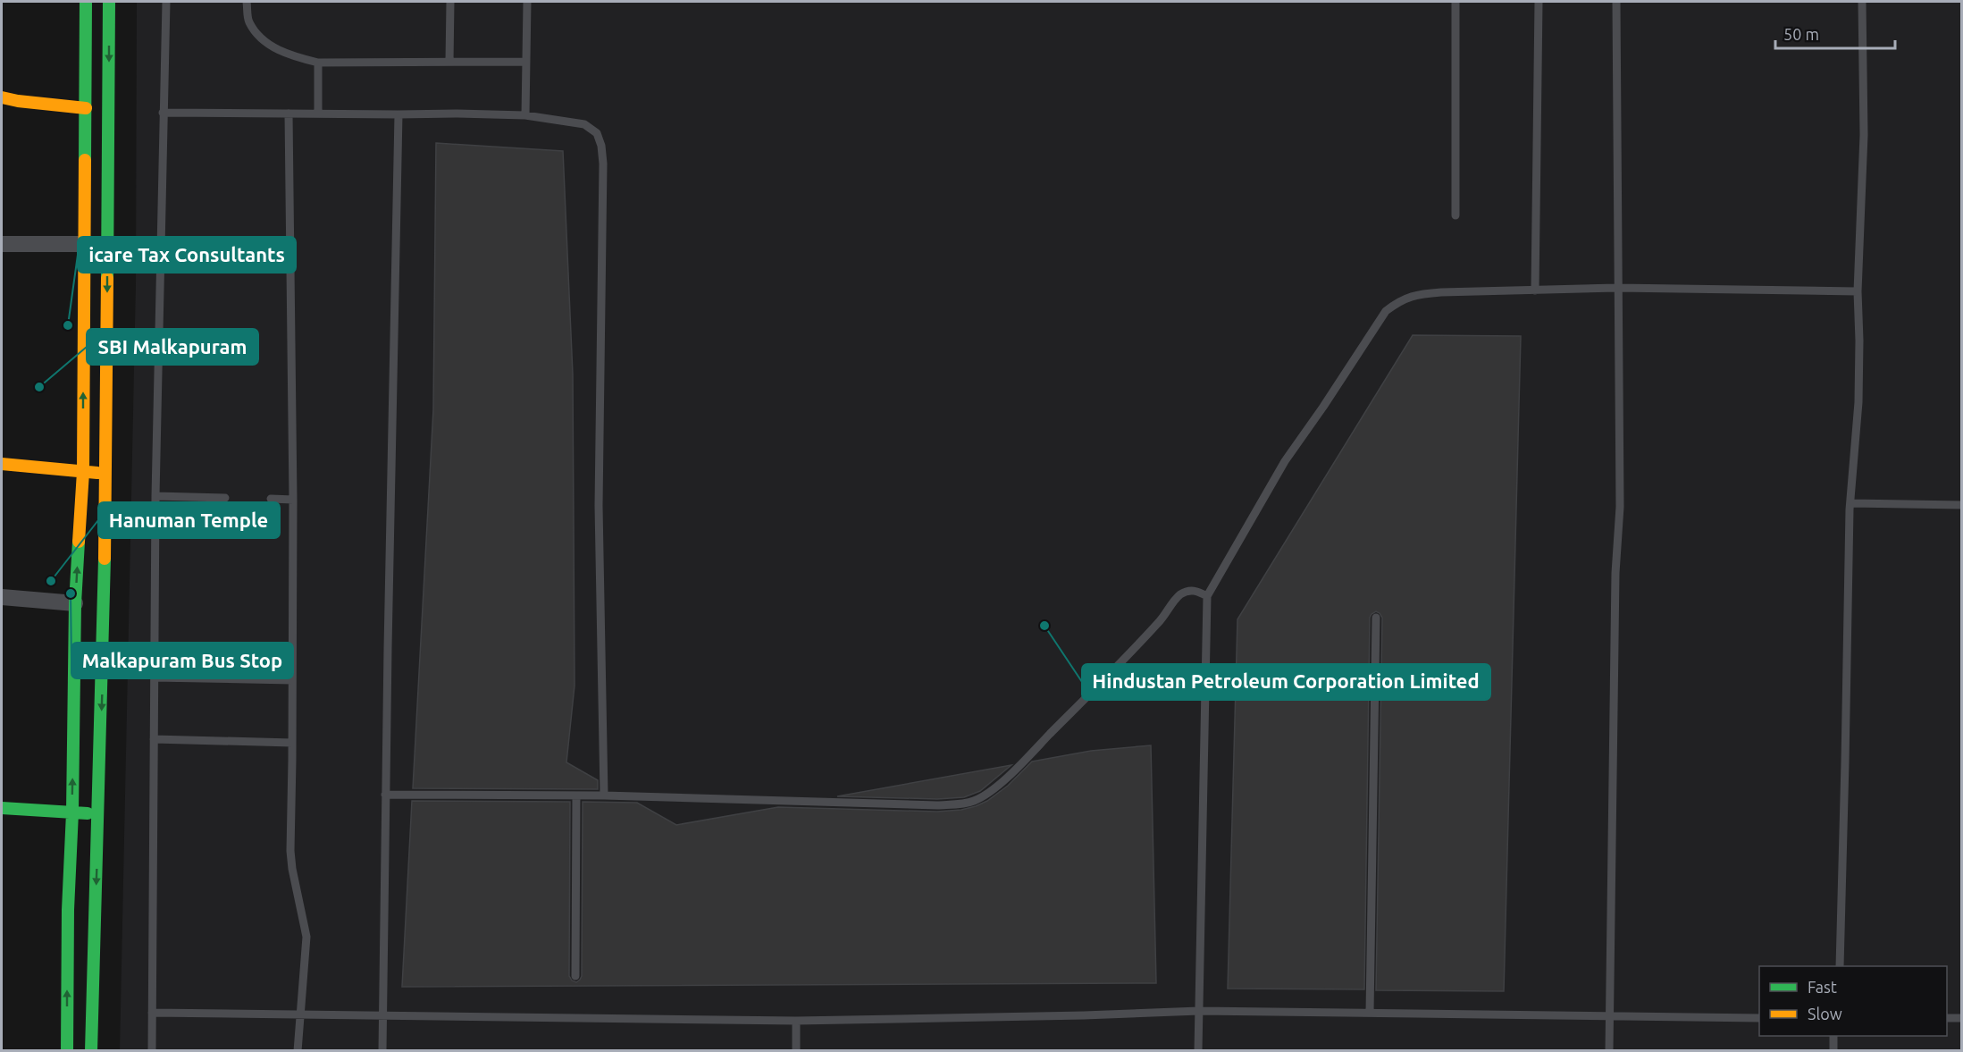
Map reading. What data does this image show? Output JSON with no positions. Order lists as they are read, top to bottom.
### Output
{
  "places": [
    "icare Tax Consultants",
    "SBI Malkapuram",
    "Hanuman Temple",
    "Malkapuram Bus Stop",
    "Hindustan Petroleum Corporation Limited"
  ],
  "legend": ["Fast", "Slow"],
  "scale_bar": "50 m"
}
